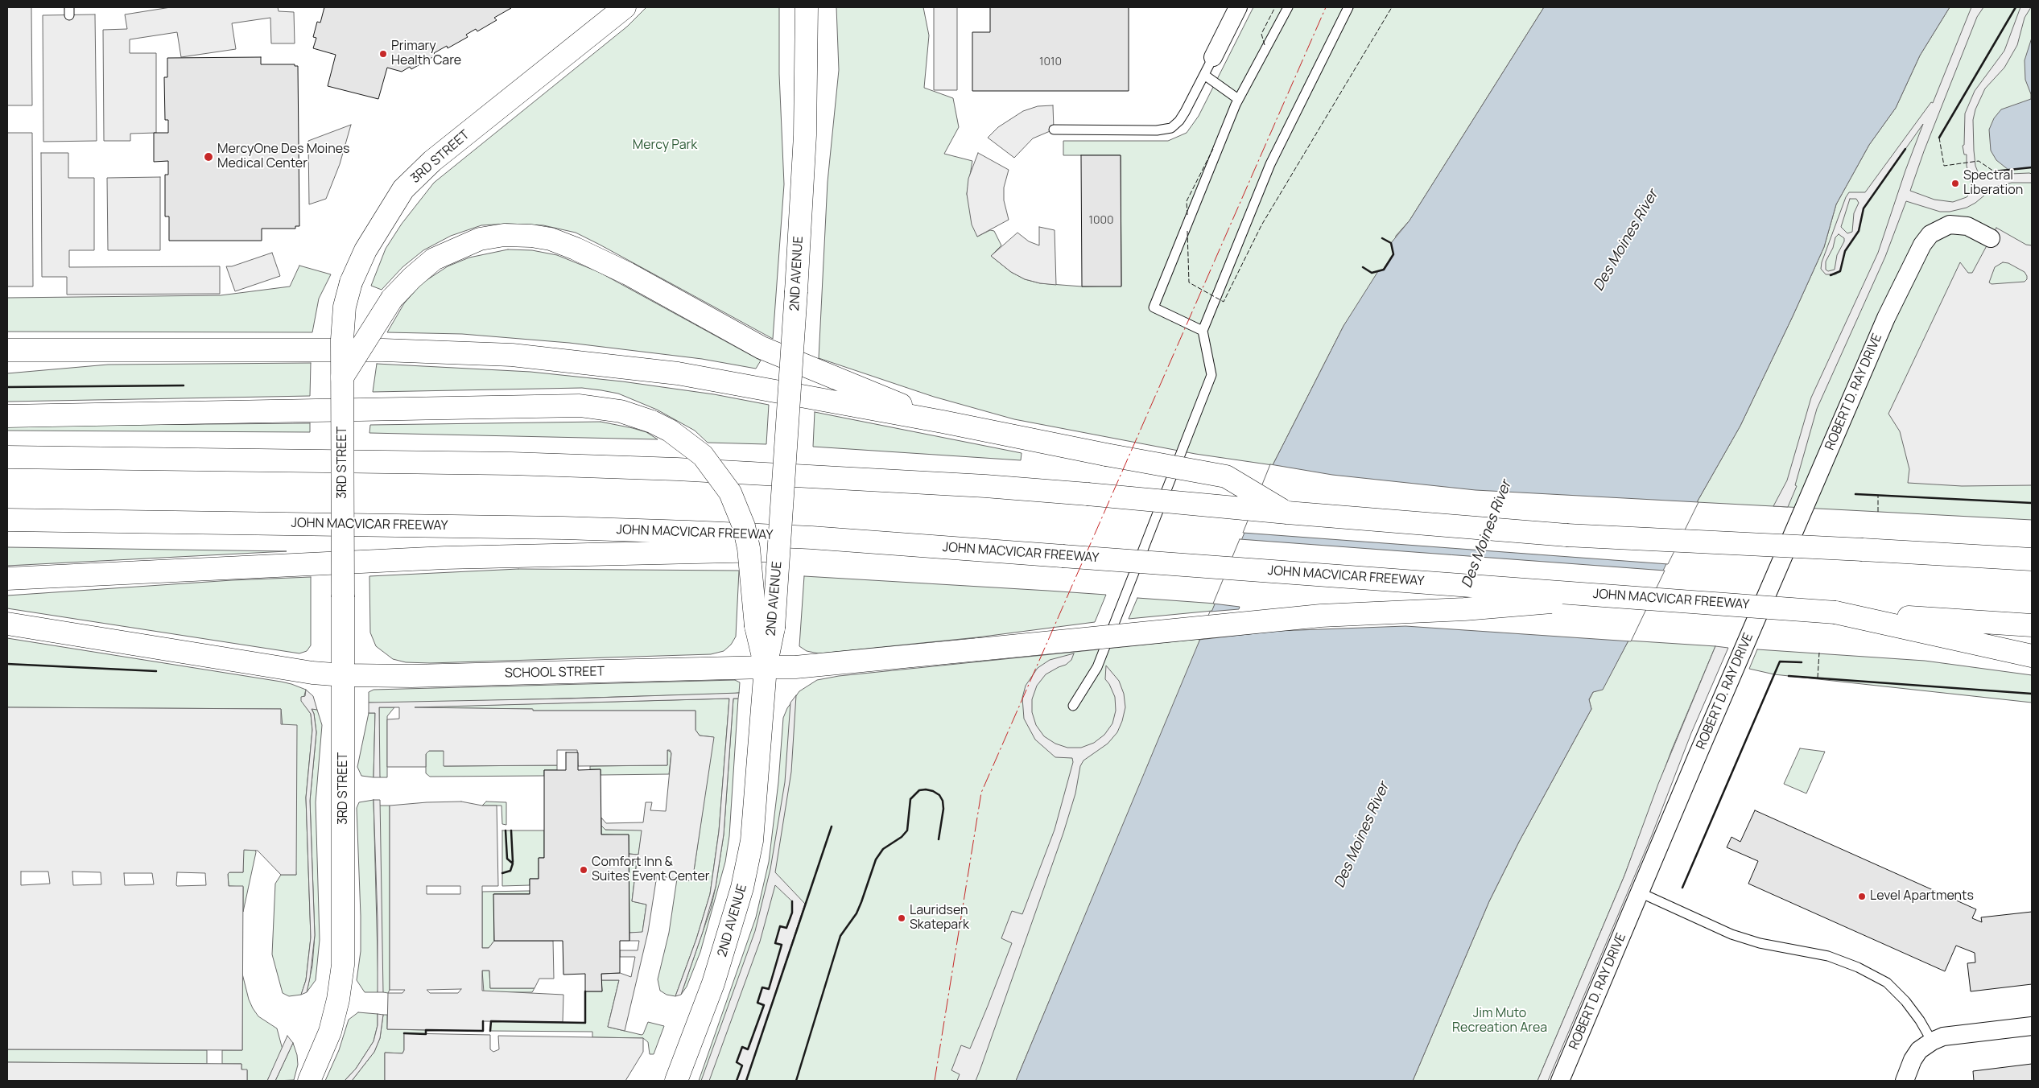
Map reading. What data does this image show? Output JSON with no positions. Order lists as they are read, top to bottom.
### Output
{
  "streets": {
    "main road": [
      "3RD STREET",
      "2ND AVENUE",
      "JOHN MACVICAR FREEWAY",
      "SCHOOL STREET"
    ],
    "street": ["ROBERT D. RAY DRIVE"]
  },
  "crossings": [
    ["3RD STREET", "SCHOOL STREET"],
    ["2ND AVENUE", "SCHOOL STREET"],
    ["JOHN MACVICAR FREEWAY", "SCHOOL STREET"]
  ],
  "water": ["Des Moines River"],
  "parks": ["Mercy Park", "Jim Muto Recreation Area"],
  "places": [
    "Primary Health Care",
    "MercyOne Des Moines Medical Center",
    "Spectral Liberation",
    "Comfort Inn & Suites Event Center",
    "Level Apartments",
    "Lauridsen Skatepark"
  ],
  "house_numbers": ["1010", "1000"]
}
